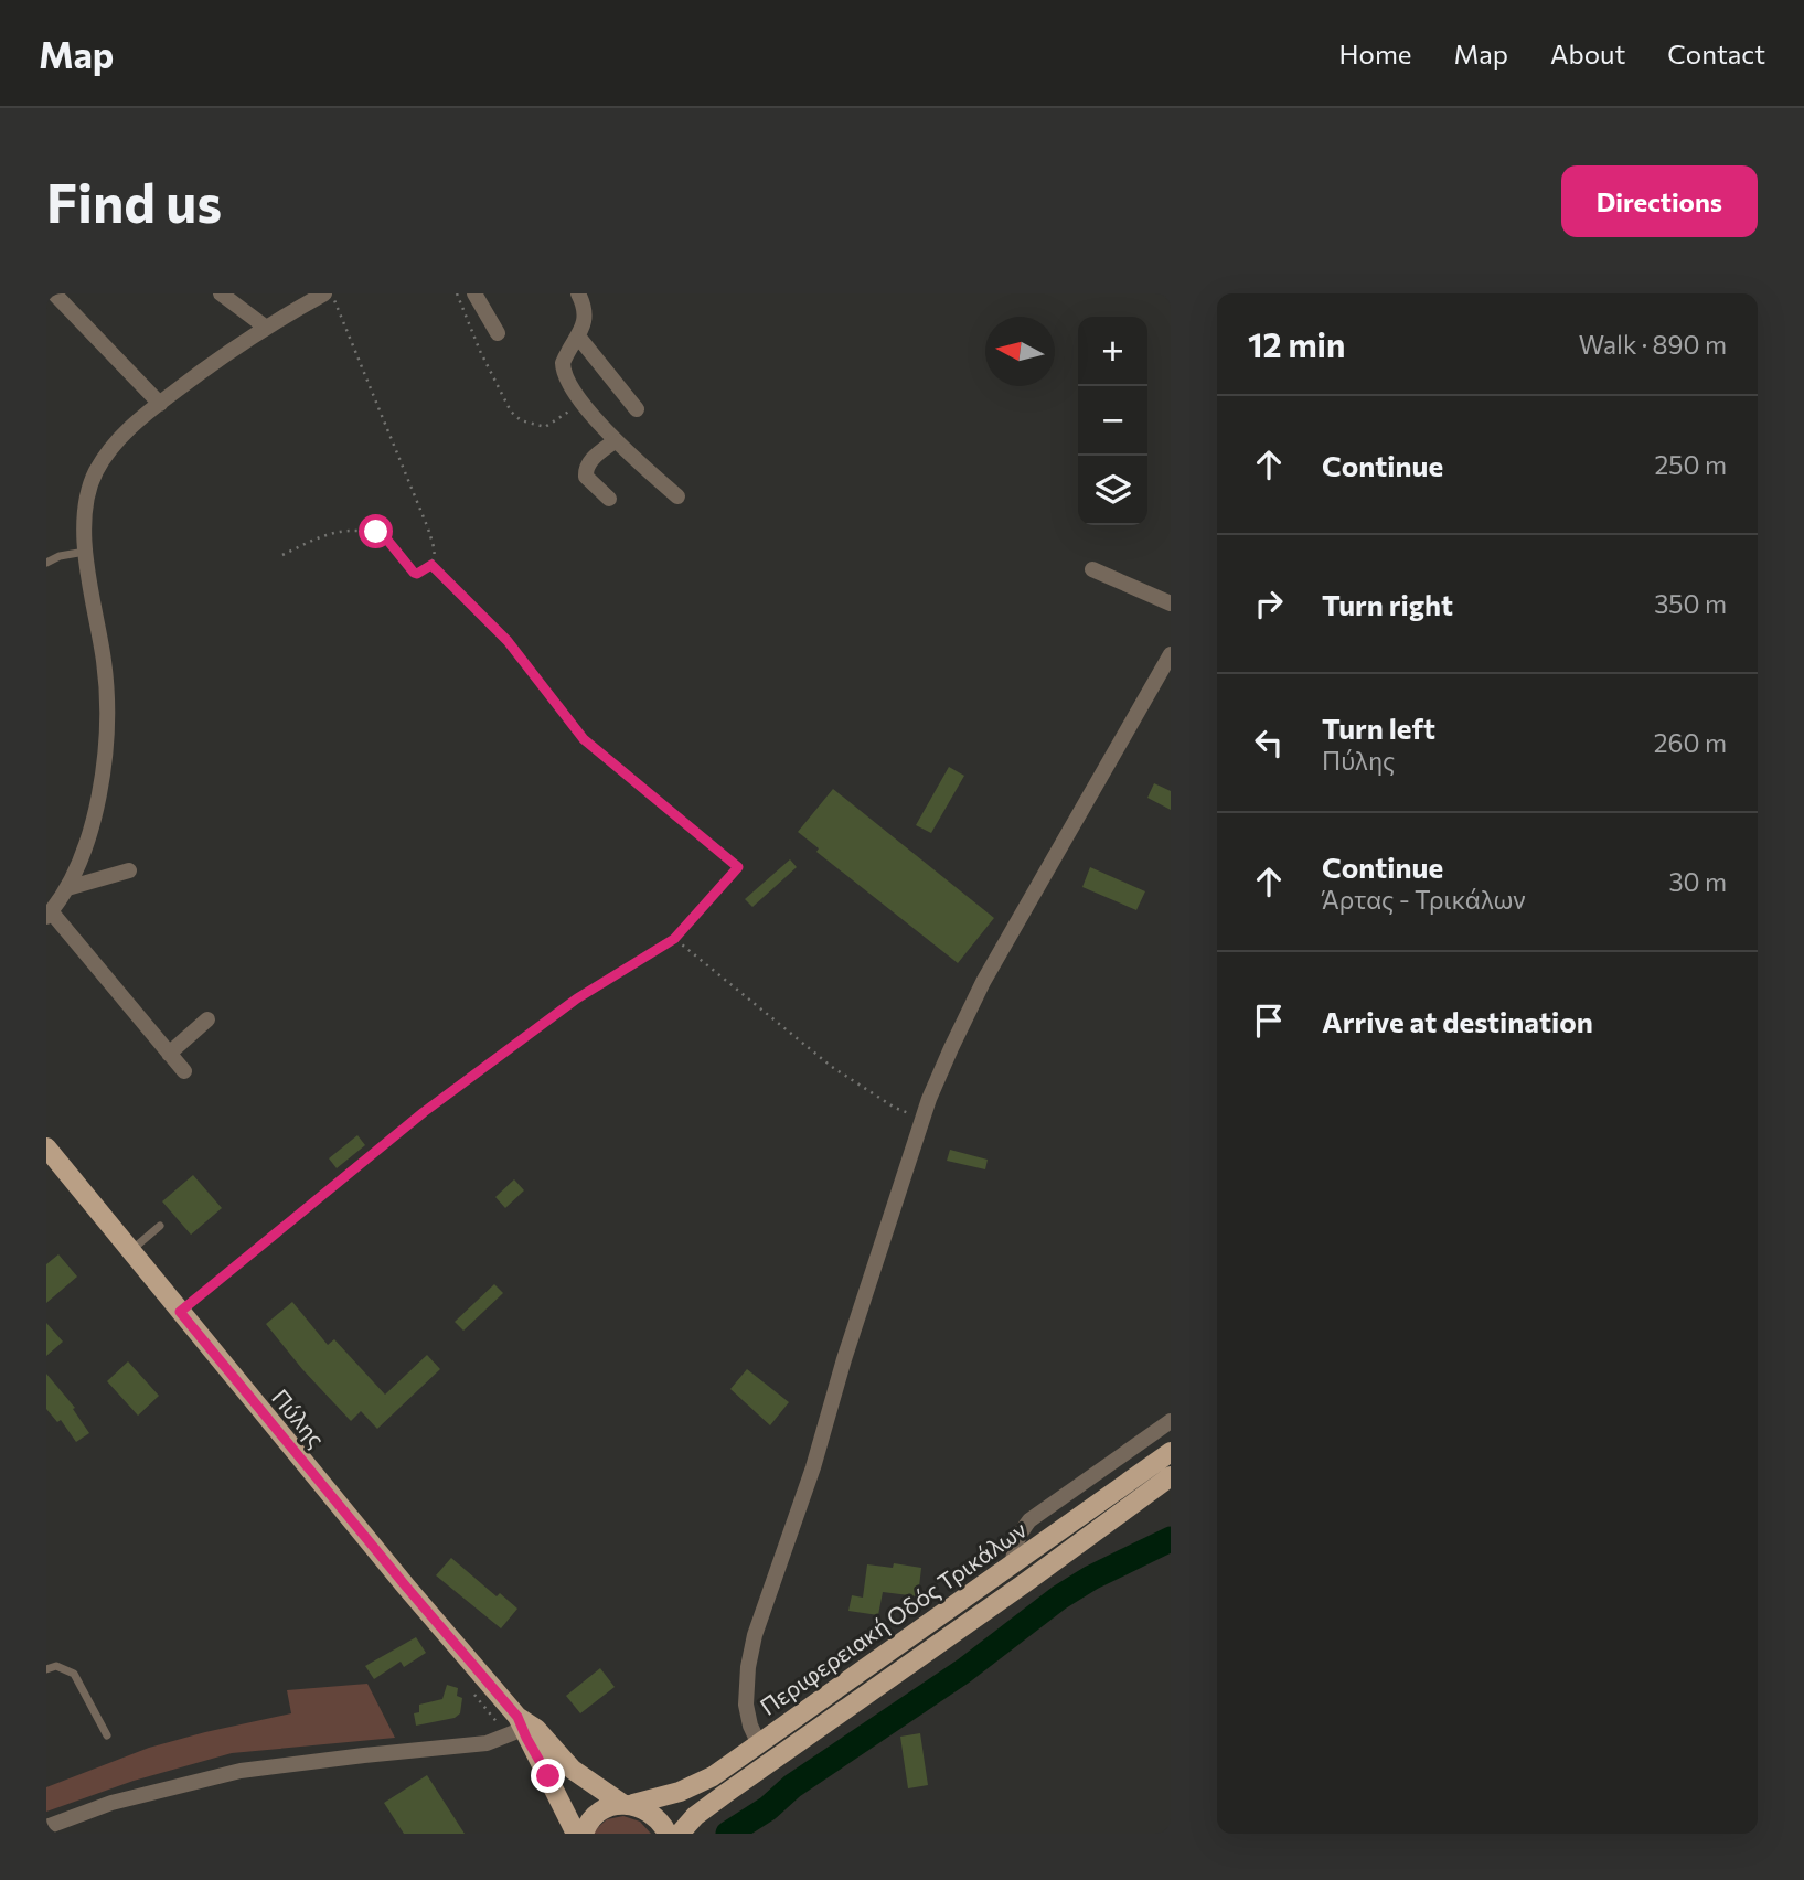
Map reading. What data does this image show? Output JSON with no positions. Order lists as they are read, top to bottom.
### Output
{
  "streets": {
    "main road": ["Πύλης", "Περιφερειακή Οδός Τρικάλων"]
  },
  "north": "left",
  "page": {
    "header": "Map",
    "nav": [
      "Home",
      "Map",
      "About",
      "Contact"
    ],
    "buttons": "Directions",
    "title": "Find us",
    "heading": ["12 min", "Walk · 890 m"],
    "map_buttons": ["+", "−"],
    "list": [
      ["Continue", "250 m"],
      ["Turn right", "350 m"],
      ["Turn left", "Πύλης", "260 m"],
      ["Continue", "Άρτας - Τρικάλων", "30 m"],
      "Arrive at destination"
    ]
  }
}
